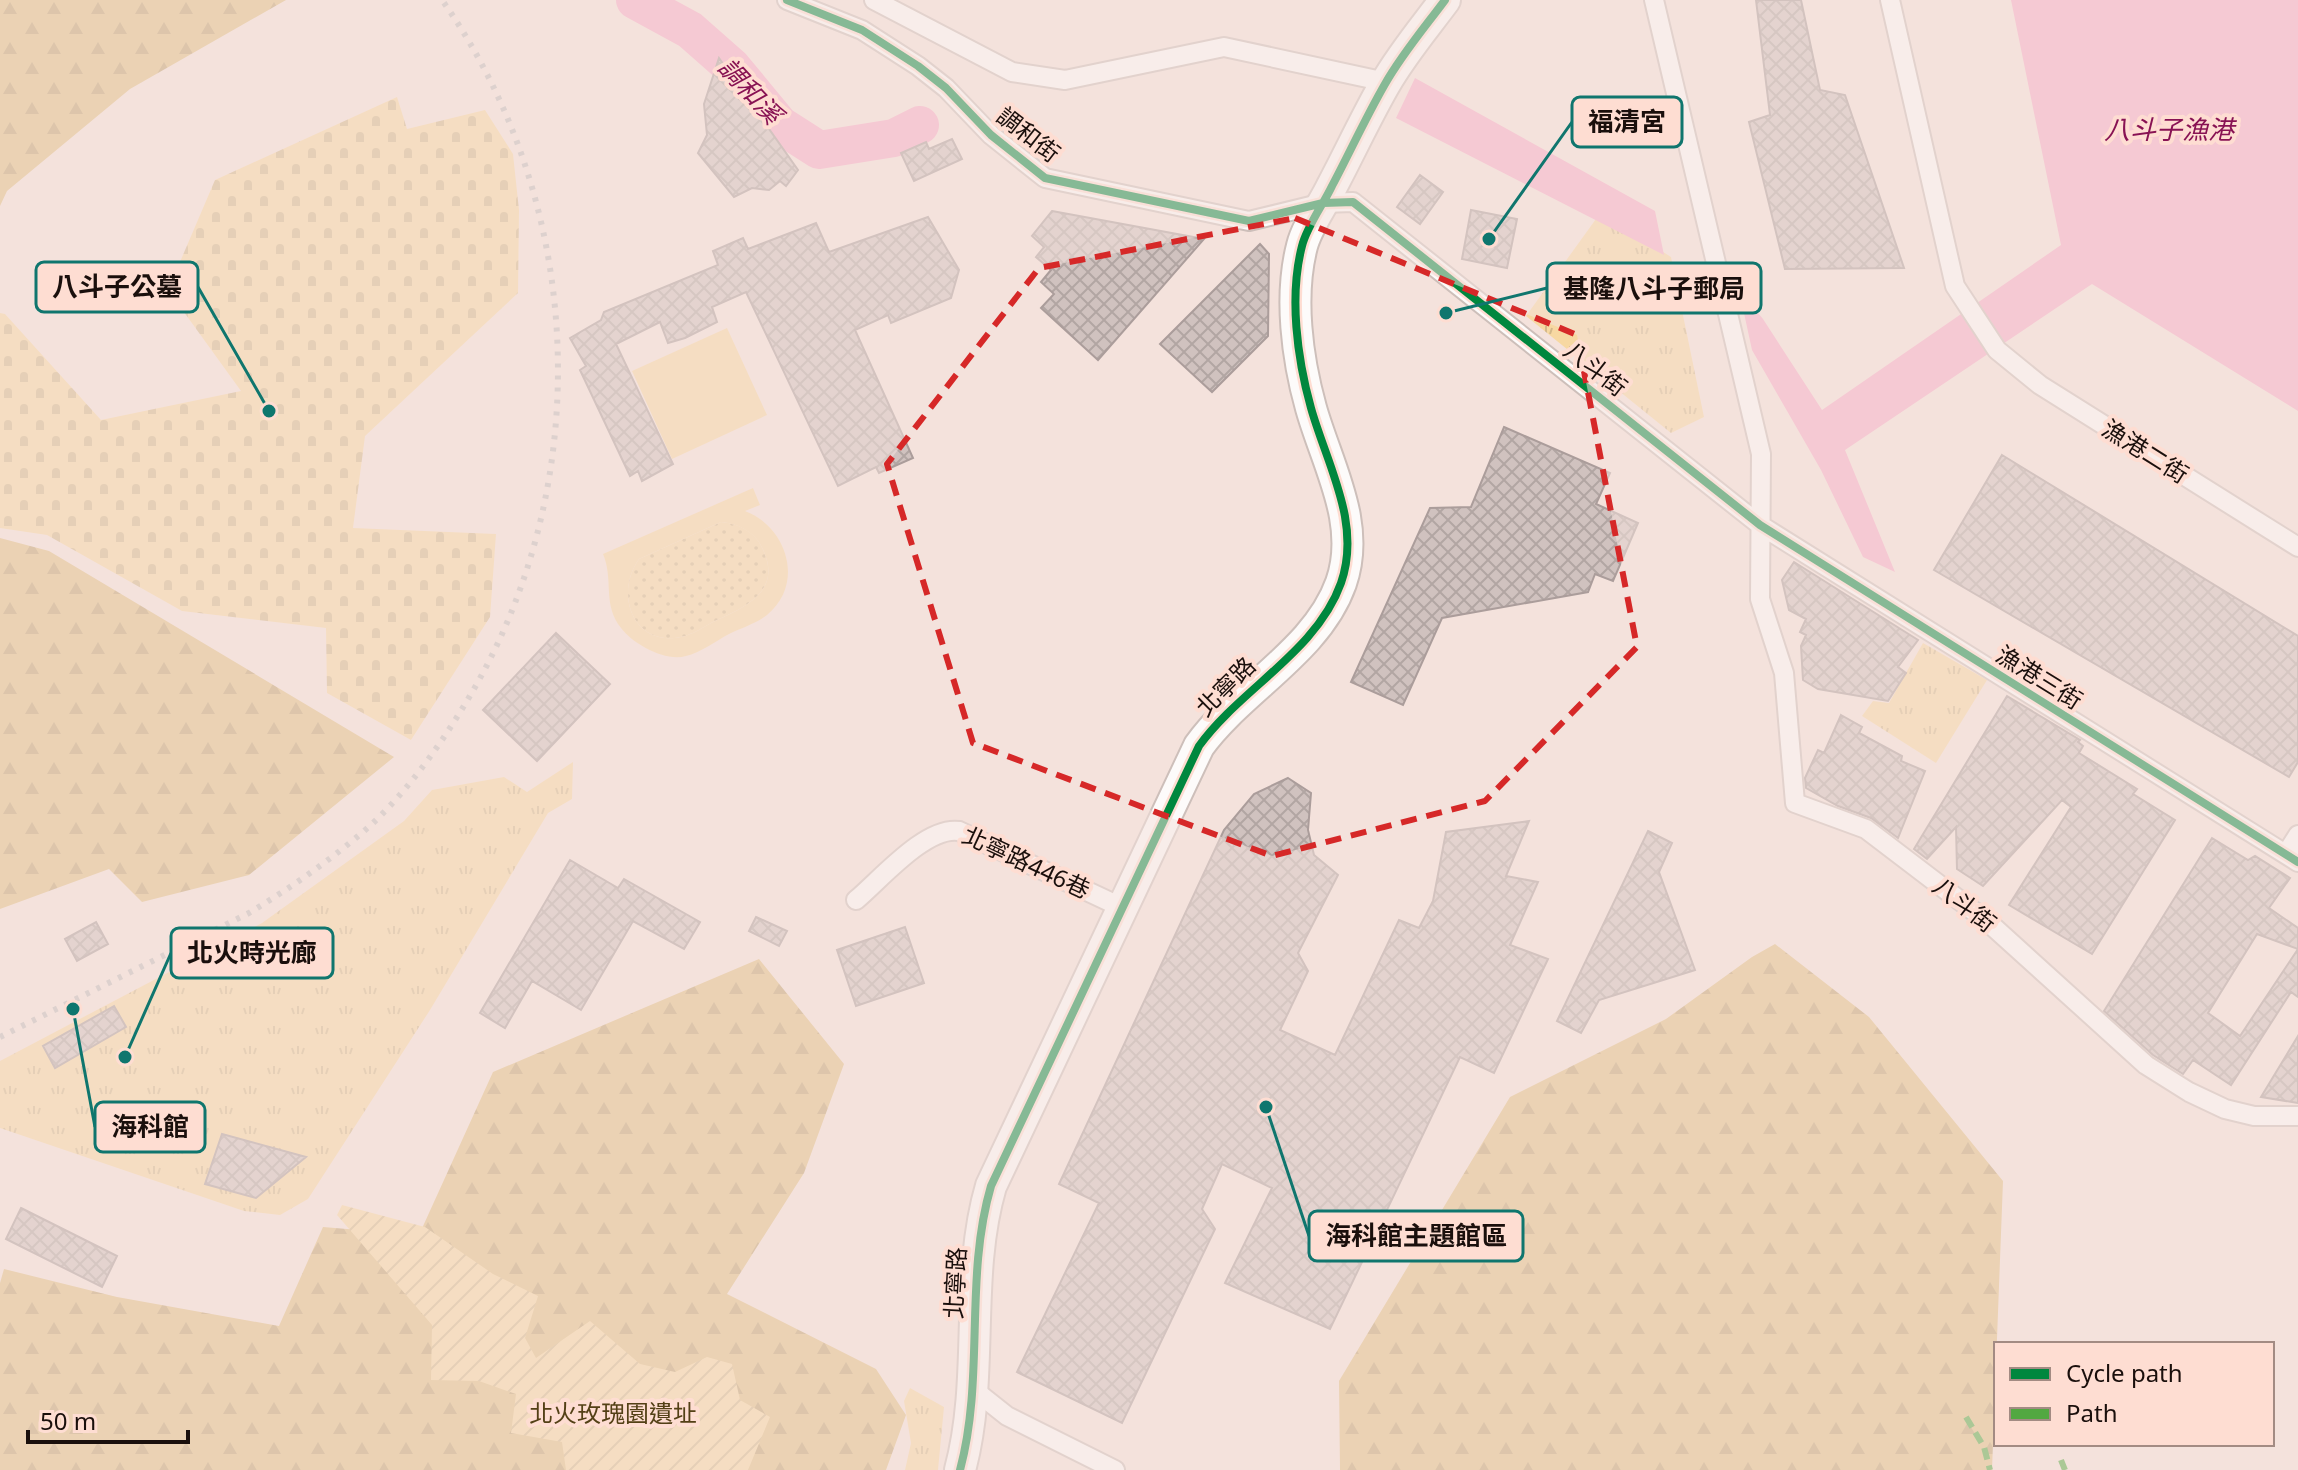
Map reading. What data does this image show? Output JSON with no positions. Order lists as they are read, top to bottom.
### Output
{
  "streets": {
    "main road": ["北寧路"],
    "street": [
      "調和街",
      "八斗街",
      "漁港二街",
      "漁港三街",
      "北寧路446巷"
    ]
  },
  "crossings": [
    ["調和街", "八斗街"],
    ["調和街", "北寧路"],
    ["八斗街", "漁港三街"],
    ["八斗街", "北寧路"],
    ["北寧路", "北寧路446巷"]
  ],
  "water": ["調和溪", "八斗子漁港"],
  "parks": ["北火玫瑰園遺址"],
  "places": [
    "福清宮",
    "基隆八斗子郵局",
    "八斗子公墓",
    "海科館",
    "北火時光廊",
    "海科館主題館區"
  ],
  "legend": ["Cycle path", "Path"],
  "scale_bar": "50 m"
}
